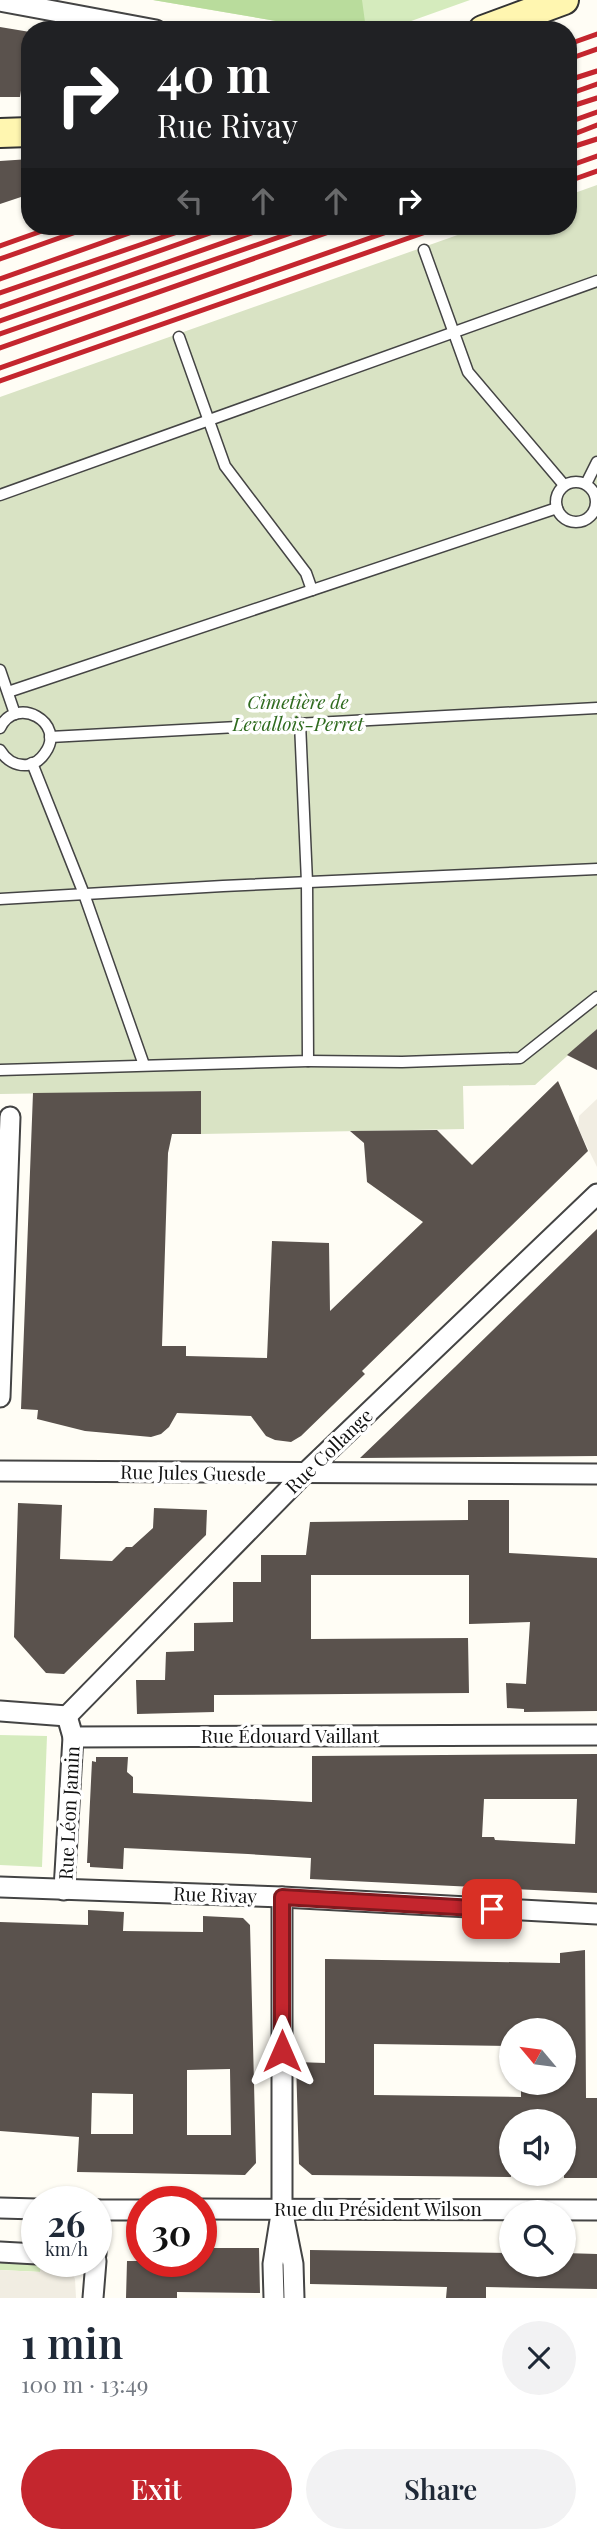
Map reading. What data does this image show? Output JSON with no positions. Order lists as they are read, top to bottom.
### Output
{
  "streets": {
    "street": [
      "Rue Collange",
      "Rue Jules Guesde",
      "Rue Édouard Vaillant",
      "Rue Léon Jamin",
      "Rue Rivay",
      "Rue du Président Wilson"
    ]
  },
  "crossings": [
    ["Rue Collange", "Rue Jules Guesde"],
    ["Rue Édouard Vaillant", "Rue Léon Jamin"],
    ["Rue Léon Jamin", "Rue Rivay"]
  ],
  "parks": ["Cimetière de Levallois-Perret"],
  "north": "top left",
  "page": {
    "turn": ["40 m", "Rue Rivay"],
    "speed": "26 km/h",
    "limit": "30",
    "heading": ["1 min", "100 m · 13:49"],
    "buttons": ["Exit", "Share"]
  }
}
